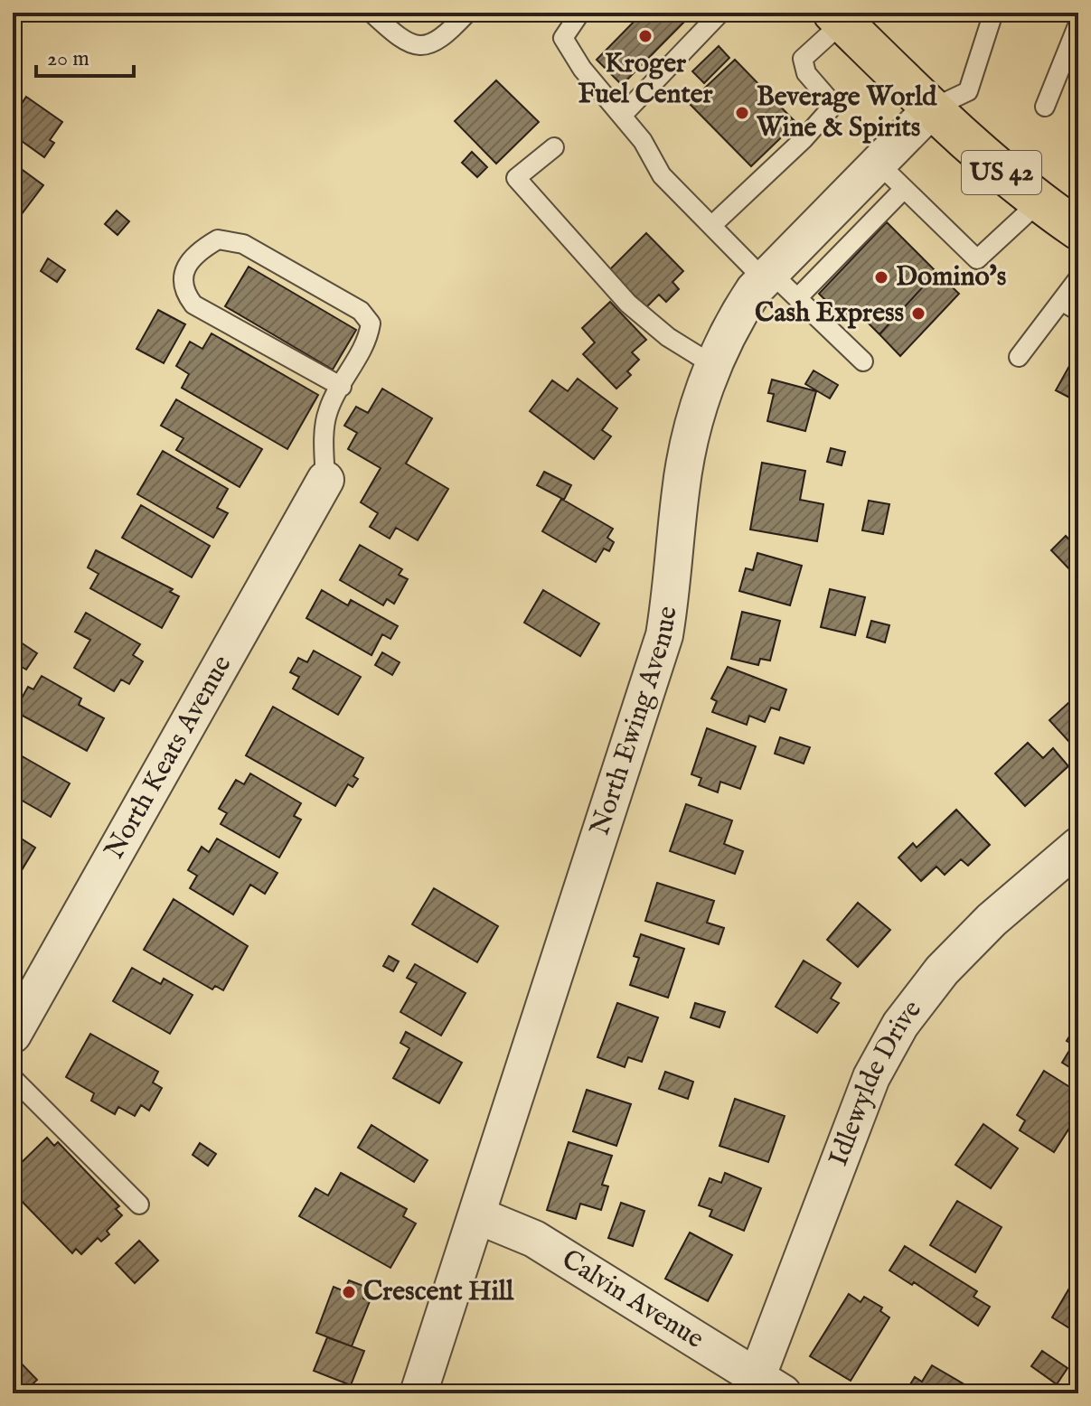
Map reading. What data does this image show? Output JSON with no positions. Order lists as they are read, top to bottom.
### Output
{
  "streets": {
    "main road": ["US 42"],
    "street": [
      "North Ewing Avenue",
      "North Keats Avenue",
      "Idlewylde Drive",
      "Calvin Avenue"
    ]
  },
  "crossings": [
    ["US 42", "North Ewing Avenue"],
    ["North Ewing Avenue", "Calvin Avenue"],
    ["Idlewylde Drive", "Calvin Avenue"]
  ],
  "places": [
    "Kroger Fuel Center",
    "Beverage World Wine & Spirits",
    "Domino's",
    "Cash Express",
    "Crescent Hill"
  ],
  "scale_bar": "20 m"
}
